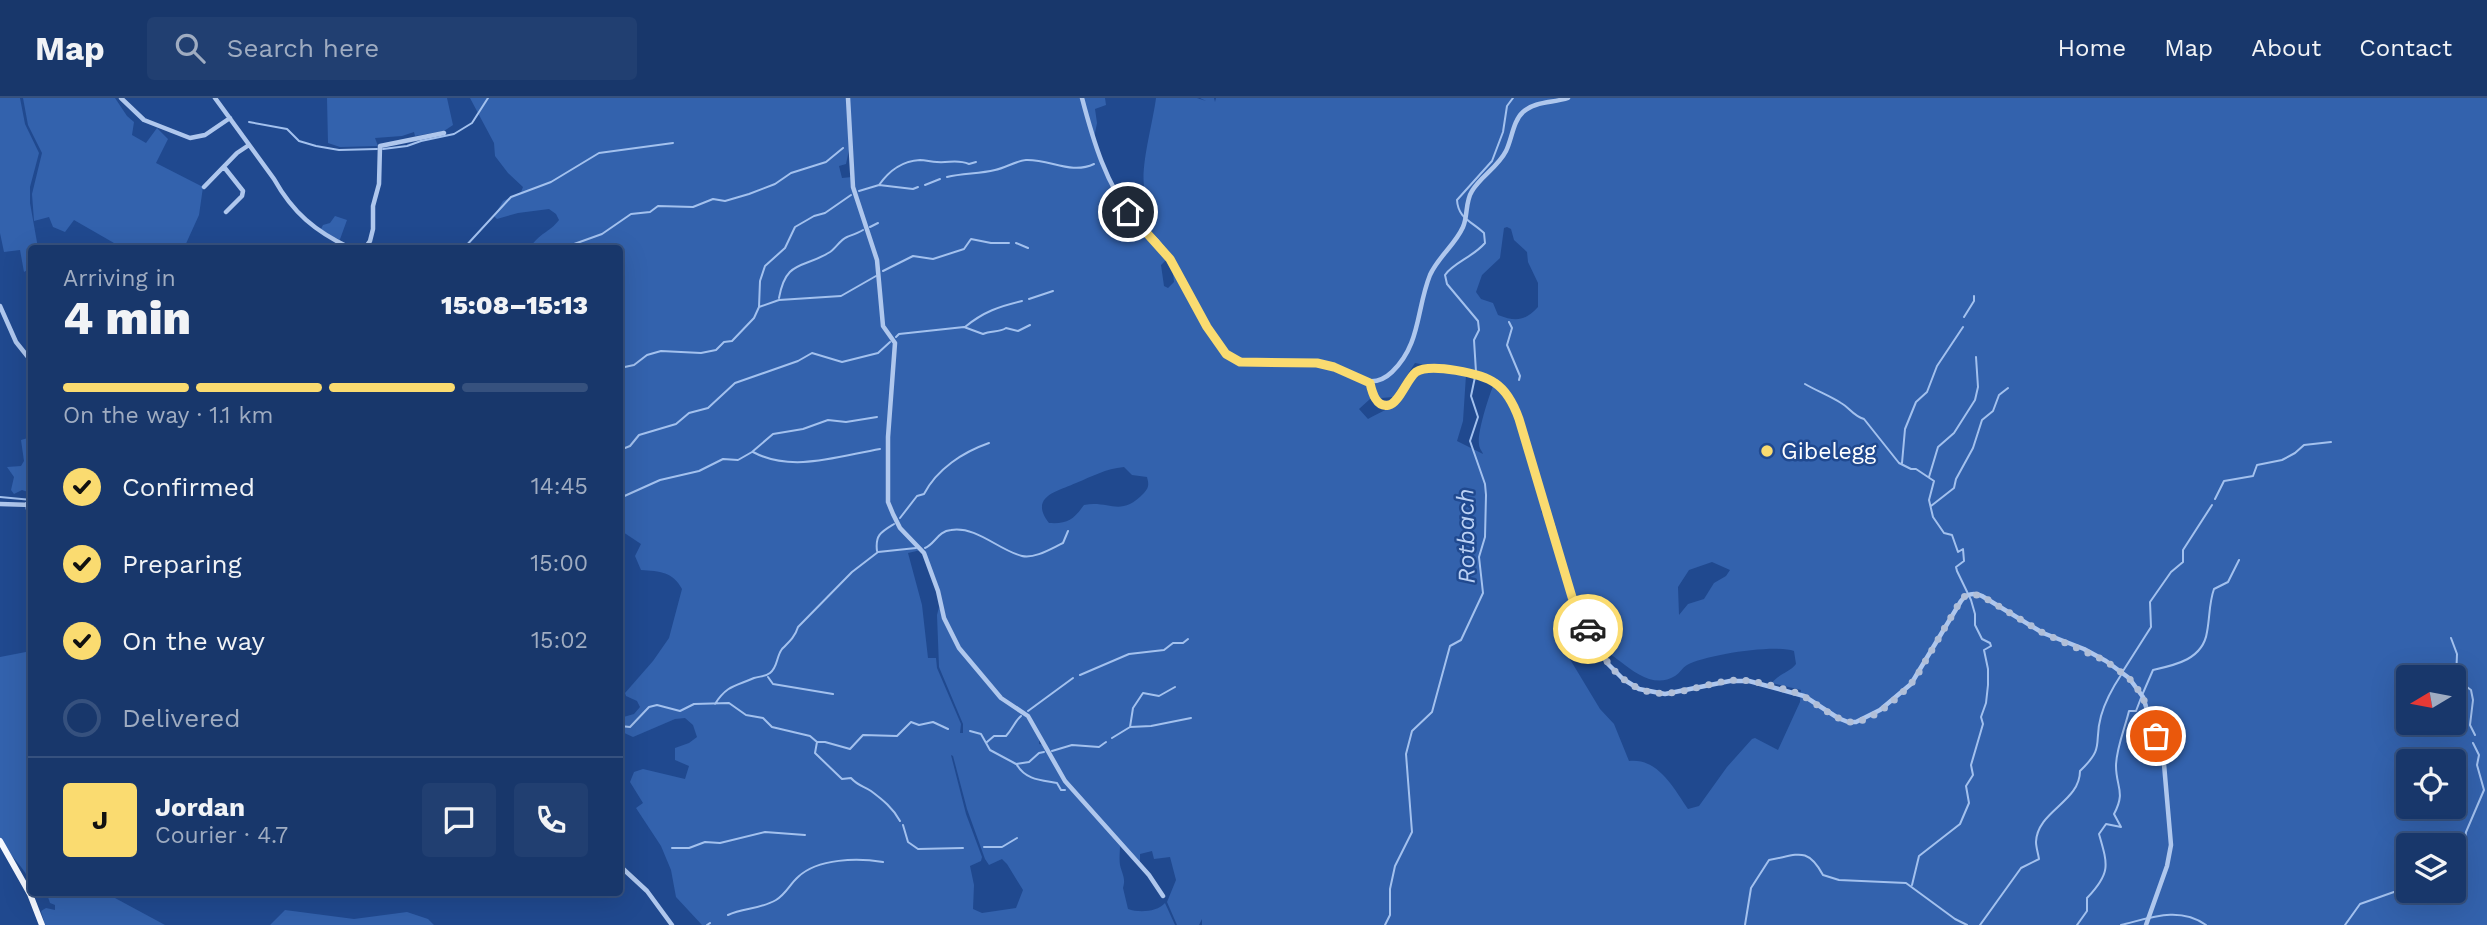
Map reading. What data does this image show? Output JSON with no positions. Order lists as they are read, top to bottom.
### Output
{
  "water": ["Rotbach"],
  "places": ["Gibelegg"],
  "north": "left",
  "page": {
    "header": "Map",
    "search": "Search here",
    "nav": [
      "Home",
      "Map",
      "About",
      "Contact"
    ],
    "heading": ["4 min", "Arriving in", "15:08–15:13"],
    "panel": ["Jordan", "Courier · 4.7"],
    "bar": "On the way · 1.1 km",
    "list": [
      ["Confirmed", "14:45"],
      ["Preparing", "15:00"],
      ["On the way", "15:02"],
      "Delivered"
    ],
    "round": "J"
  }
}
